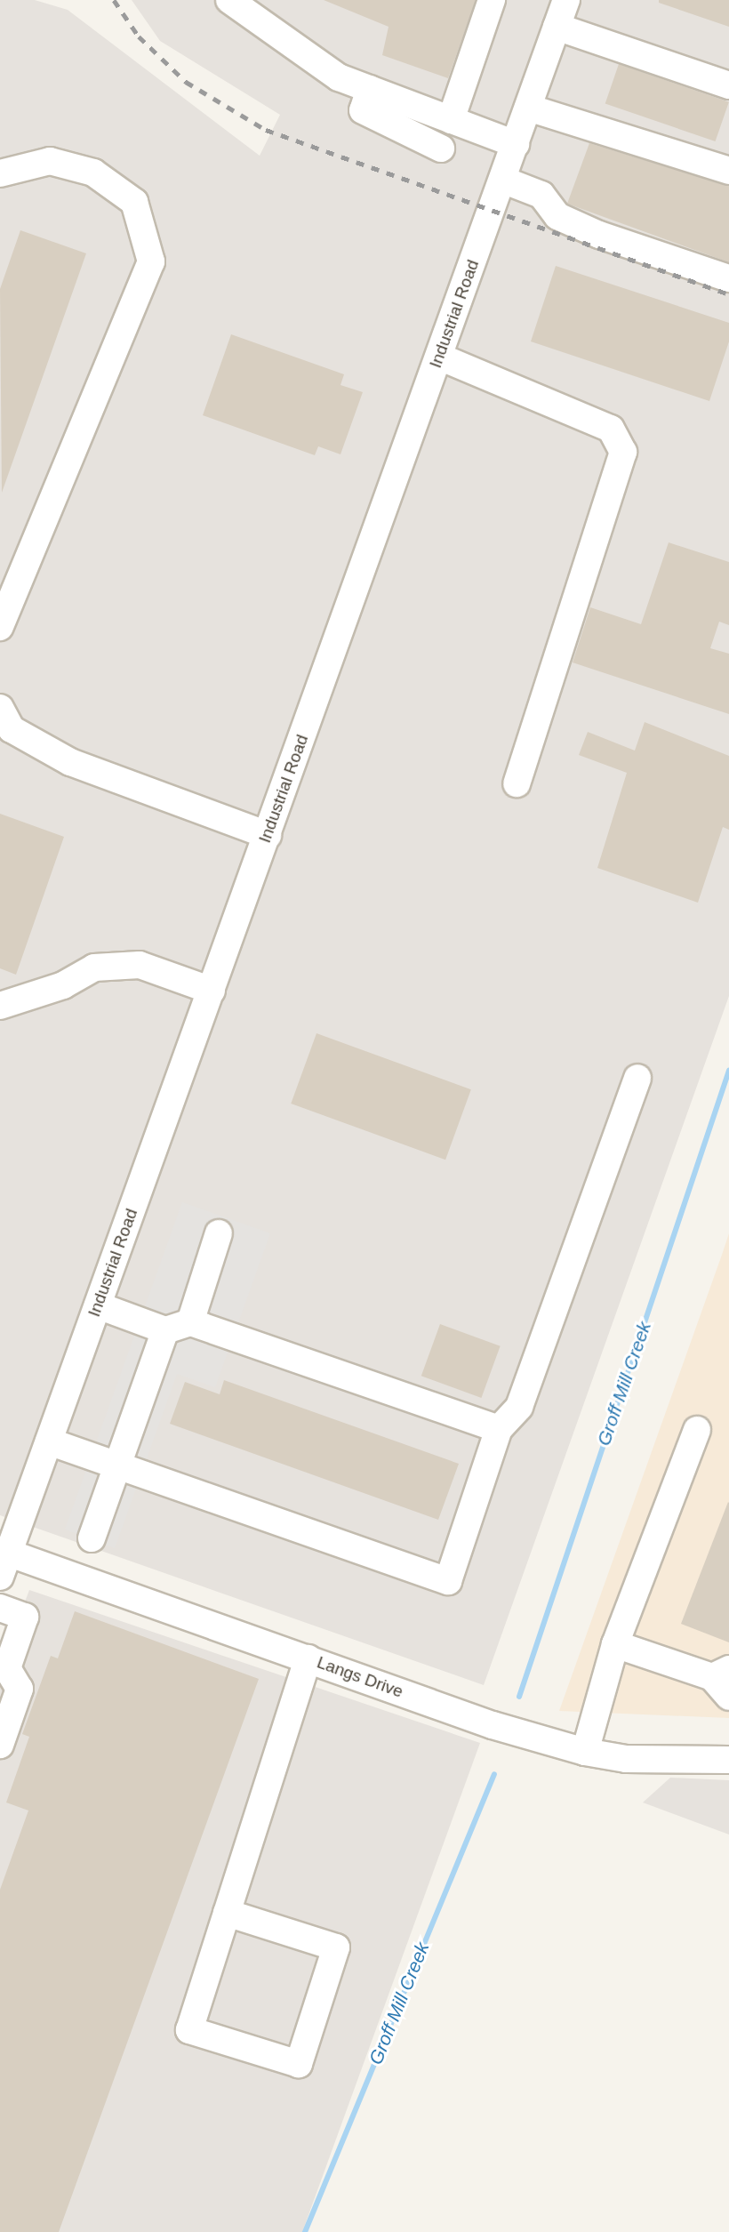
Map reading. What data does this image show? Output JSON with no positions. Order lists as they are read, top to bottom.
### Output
{
  "streets": {
    "street": ["Industrial Road", "Langs Drive"]
  },
  "crossings": [
    ["Industrial Road", "Langs Drive"]
  ],
  "water": ["Groff Mill Creek"]
}
